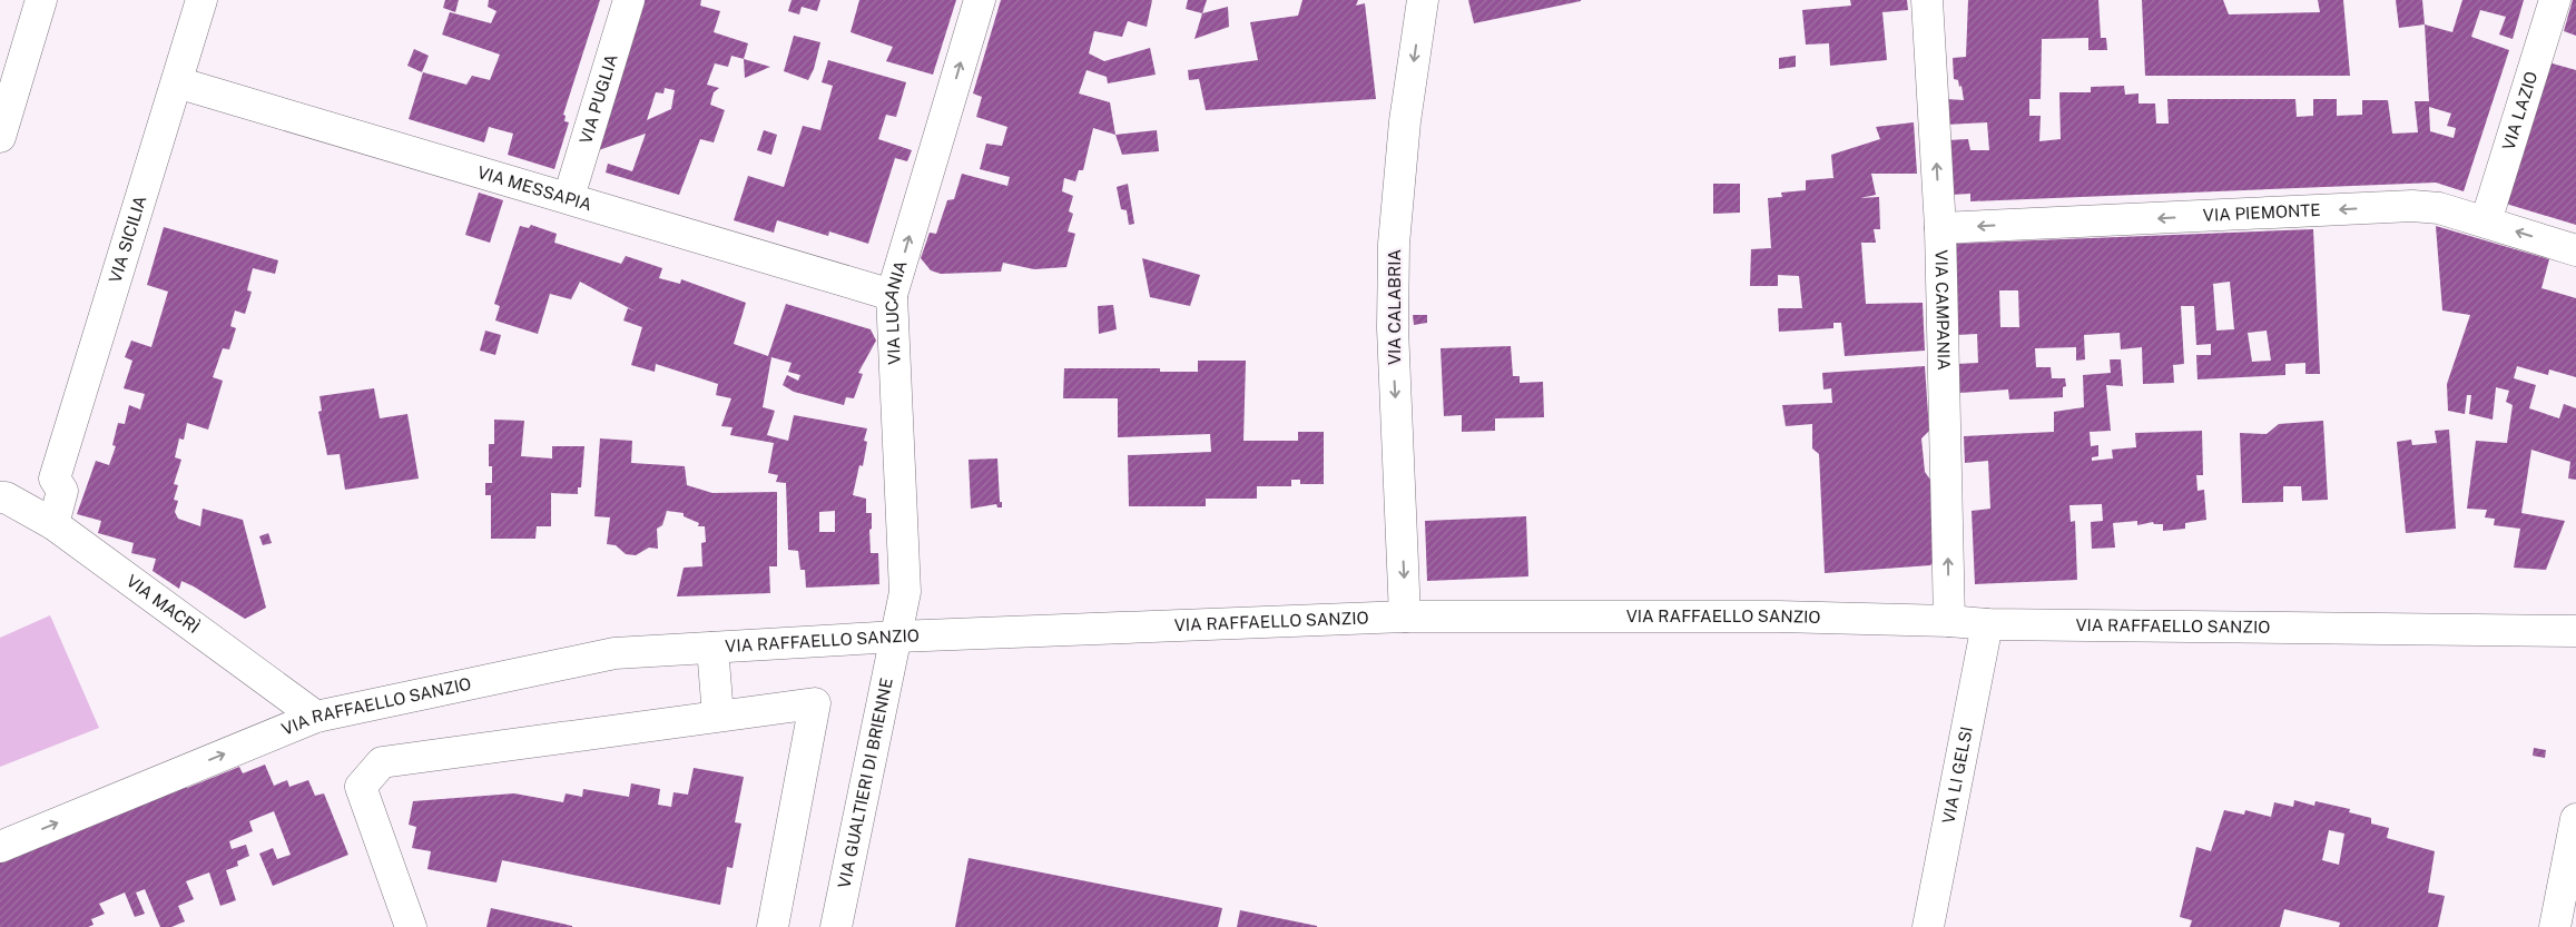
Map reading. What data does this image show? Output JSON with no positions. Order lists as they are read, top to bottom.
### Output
{
  "streets": {
    "street": [
      "VIA PUGLIA",
      "VIA LAZIO",
      "VIA MESSAPIA",
      "VIA PIEMONTE",
      "VIA SICILIA",
      "VIA CALABRIA",
      "VIA CAMPANIA",
      "VIA LUCANIA",
      "VIA MACRÌ",
      "VIA RAFFAELLO SANZIO",
      "VIA LI GELSI",
      "VIA GUALTIERI DI BRIENNE"
    ]
  },
  "crossings": [
    ["VIA PUGLIA", "VIA MESSAPIA"],
    ["VIA LAZIO", "VIA PIEMONTE"],
    ["VIA MESSAPIA", "VIA SICILIA"],
    ["VIA MESSAPIA", "VIA LUCANIA"],
    ["VIA PIEMONTE", "VIA CAMPANIA"],
    ["VIA SICILIA", "VIA MACRÌ"],
    ["VIA CALABRIA", "VIA RAFFAELLO SANZIO"],
    ["VIA CAMPANIA", "VIA RAFFAELLO SANZIO"],
    ["VIA LUCANIA", "VIA RAFFAELLO SANZIO"],
    ["VIA LUCANIA", "VIA GUALTIERI DI BRIENNE"],
    ["VIA MACRÌ", "VIA RAFFAELLO SANZIO"],
    ["VIA RAFFAELLO SANZIO", "VIA LI GELSI"],
    ["VIA RAFFAELLO SANZIO", "VIA GUALTIERI DI BRIENNE"]
  ],
  "one_way": [
    "VIA PIEMONTE",
    "VIA CALABRIA",
    "VIA CAMPANIA",
    "VIA LUCANIA"
  ]
}
